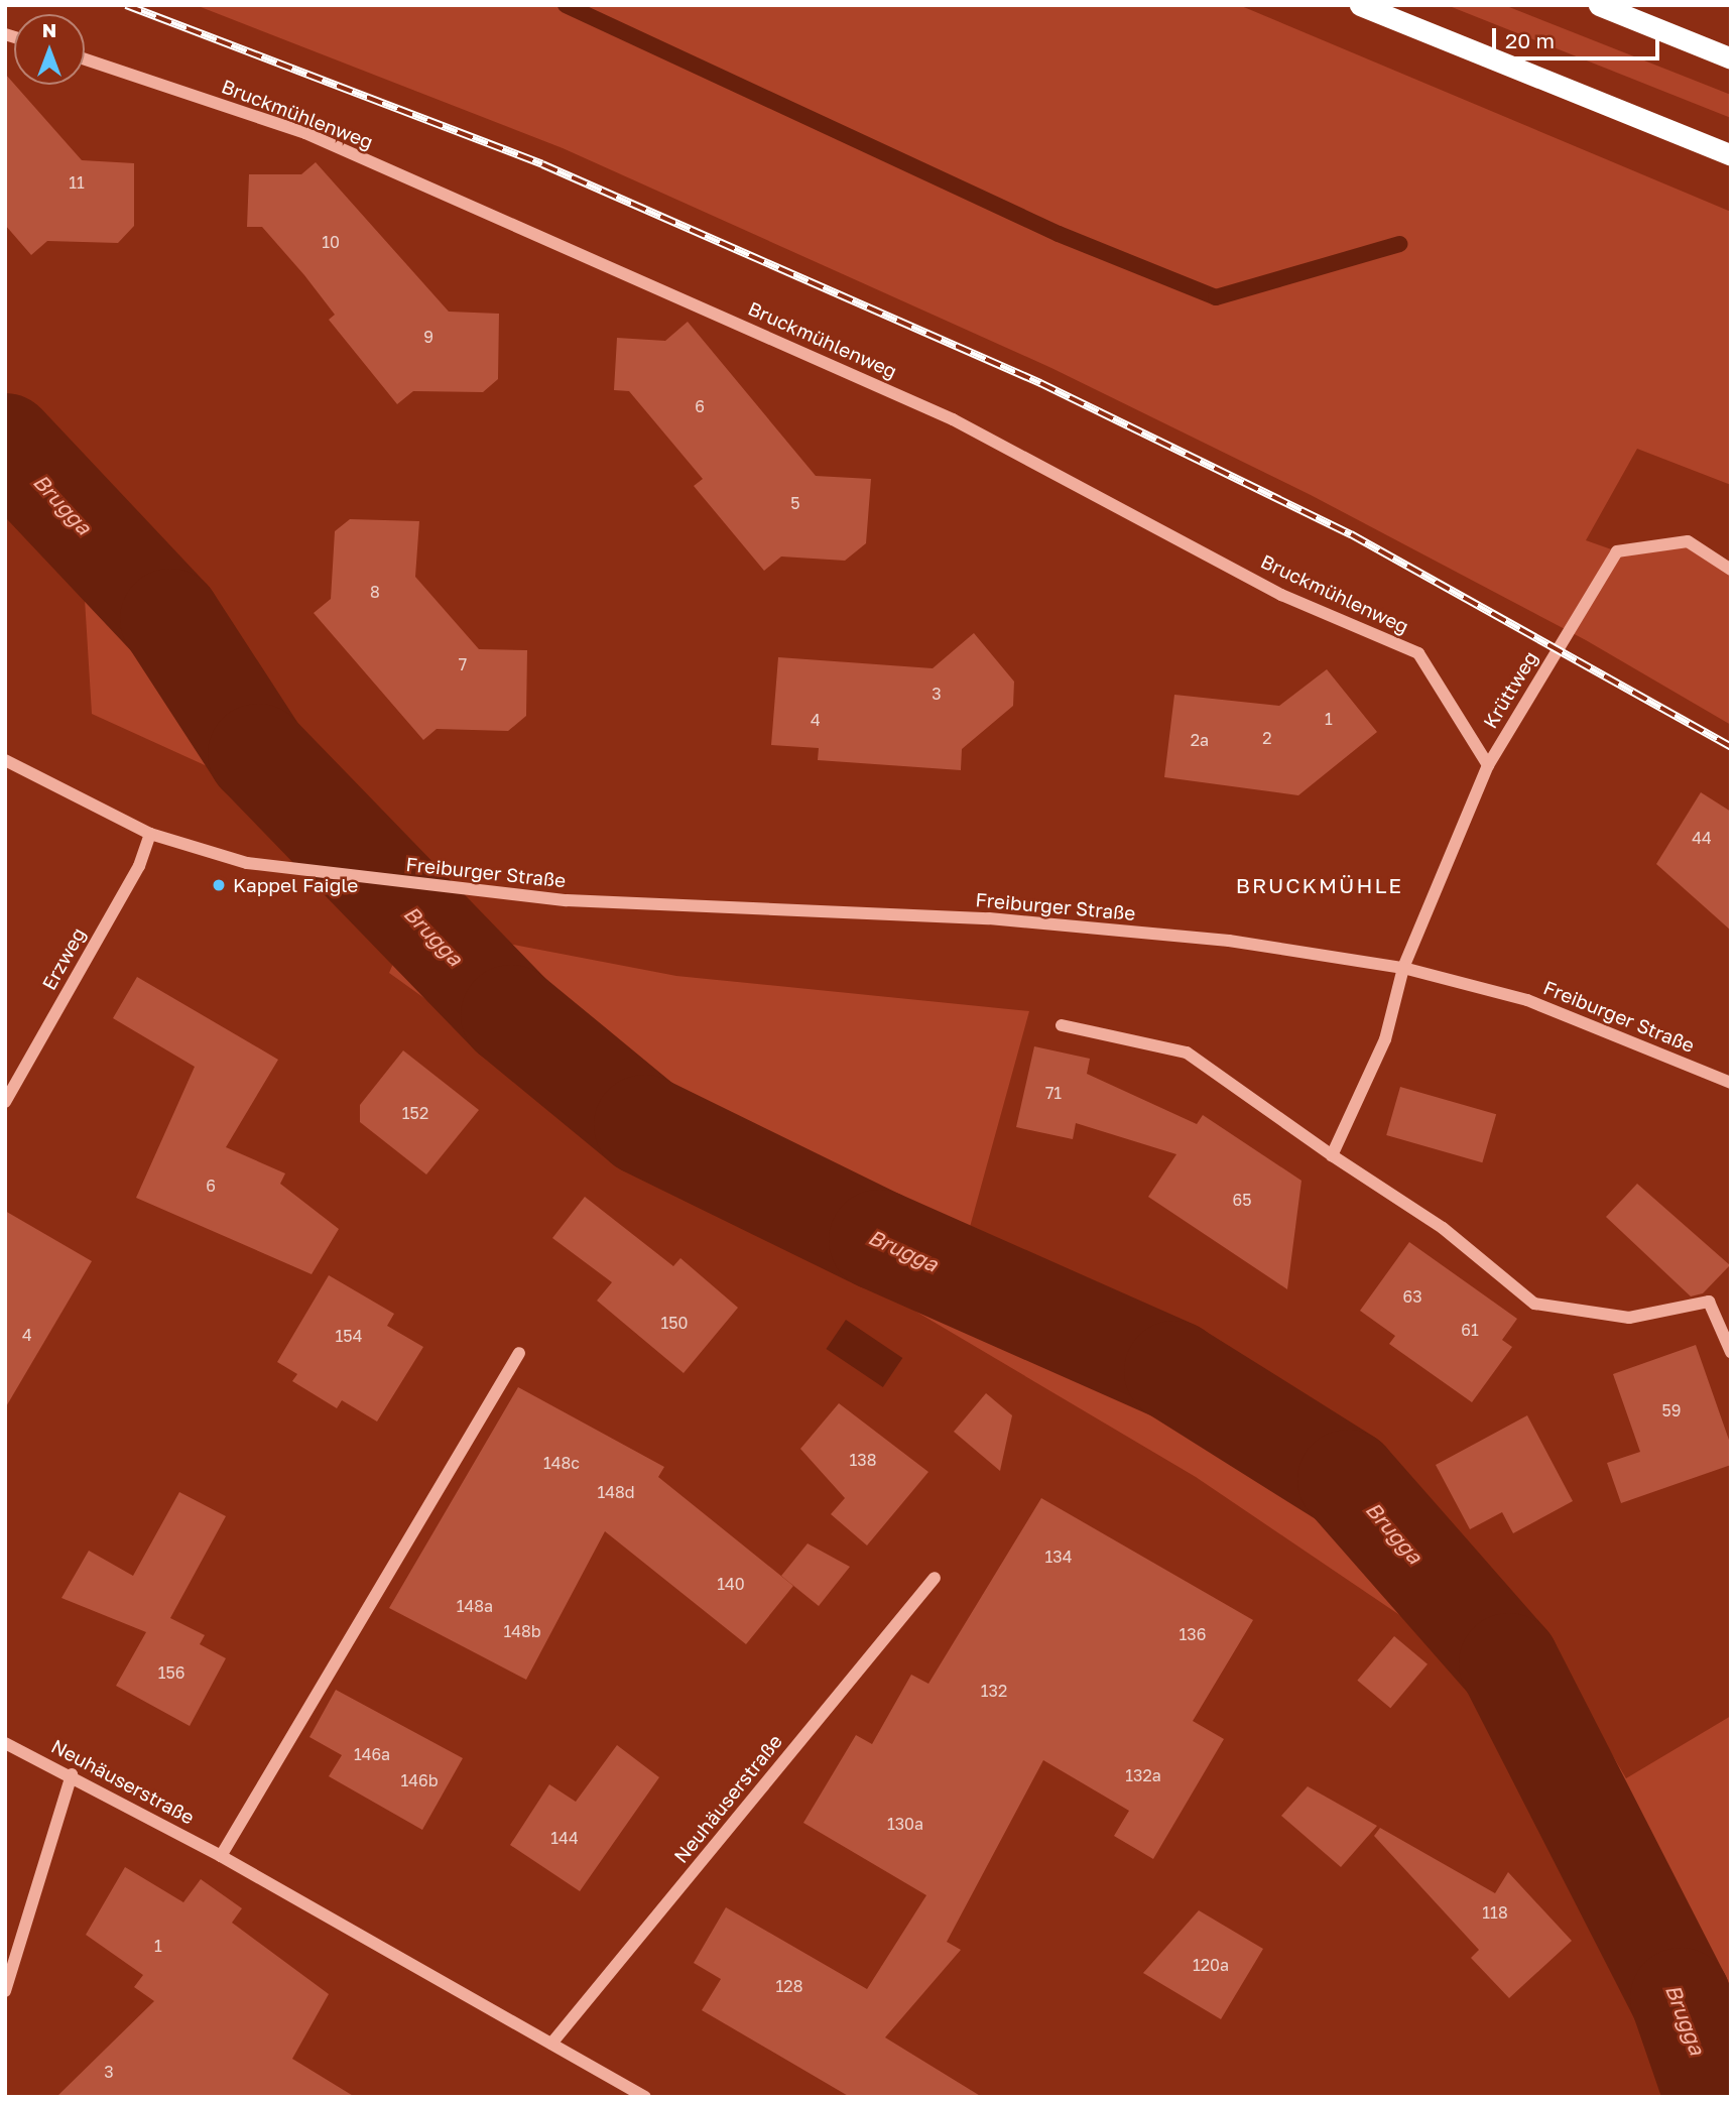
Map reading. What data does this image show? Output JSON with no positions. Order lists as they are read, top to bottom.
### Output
{
  "streets": {
    "street": [
      "Bruckmühlenweg",
      "Krüttweg",
      "Freiburger Straße",
      "Erzweg",
      "Neuhäuserstraße"
    ]
  },
  "crossings": [
    ["Bruckmühlenweg", "Krüttweg"],
    ["Krüttweg", "Freiburger Straße"],
    ["Freiburger Straße", "Erzweg"]
  ],
  "districts": ["BRUCKMÜHLE"],
  "water": ["Brugga"],
  "places": ["Kappel Faigle"],
  "house_numbers": [
    "11",
    "10",
    "9",
    "6",
    "5",
    "8",
    "7",
    "3",
    "1",
    "4",
    "2",
    "2a",
    "44",
    "71",
    "152",
    "6",
    "65",
    "63",
    "150",
    "61",
    "4",
    "154",
    "59",
    "138",
    "148c",
    "148d",
    "134",
    "140",
    "148a",
    "148b",
    "136",
    "156",
    "132",
    "146a",
    "132a",
    "146b",
    "130a",
    "144",
    "118",
    "1",
    "120a",
    "128",
    "3"
  ],
  "scale_bar": "20 m",
  "north": "top"
}
